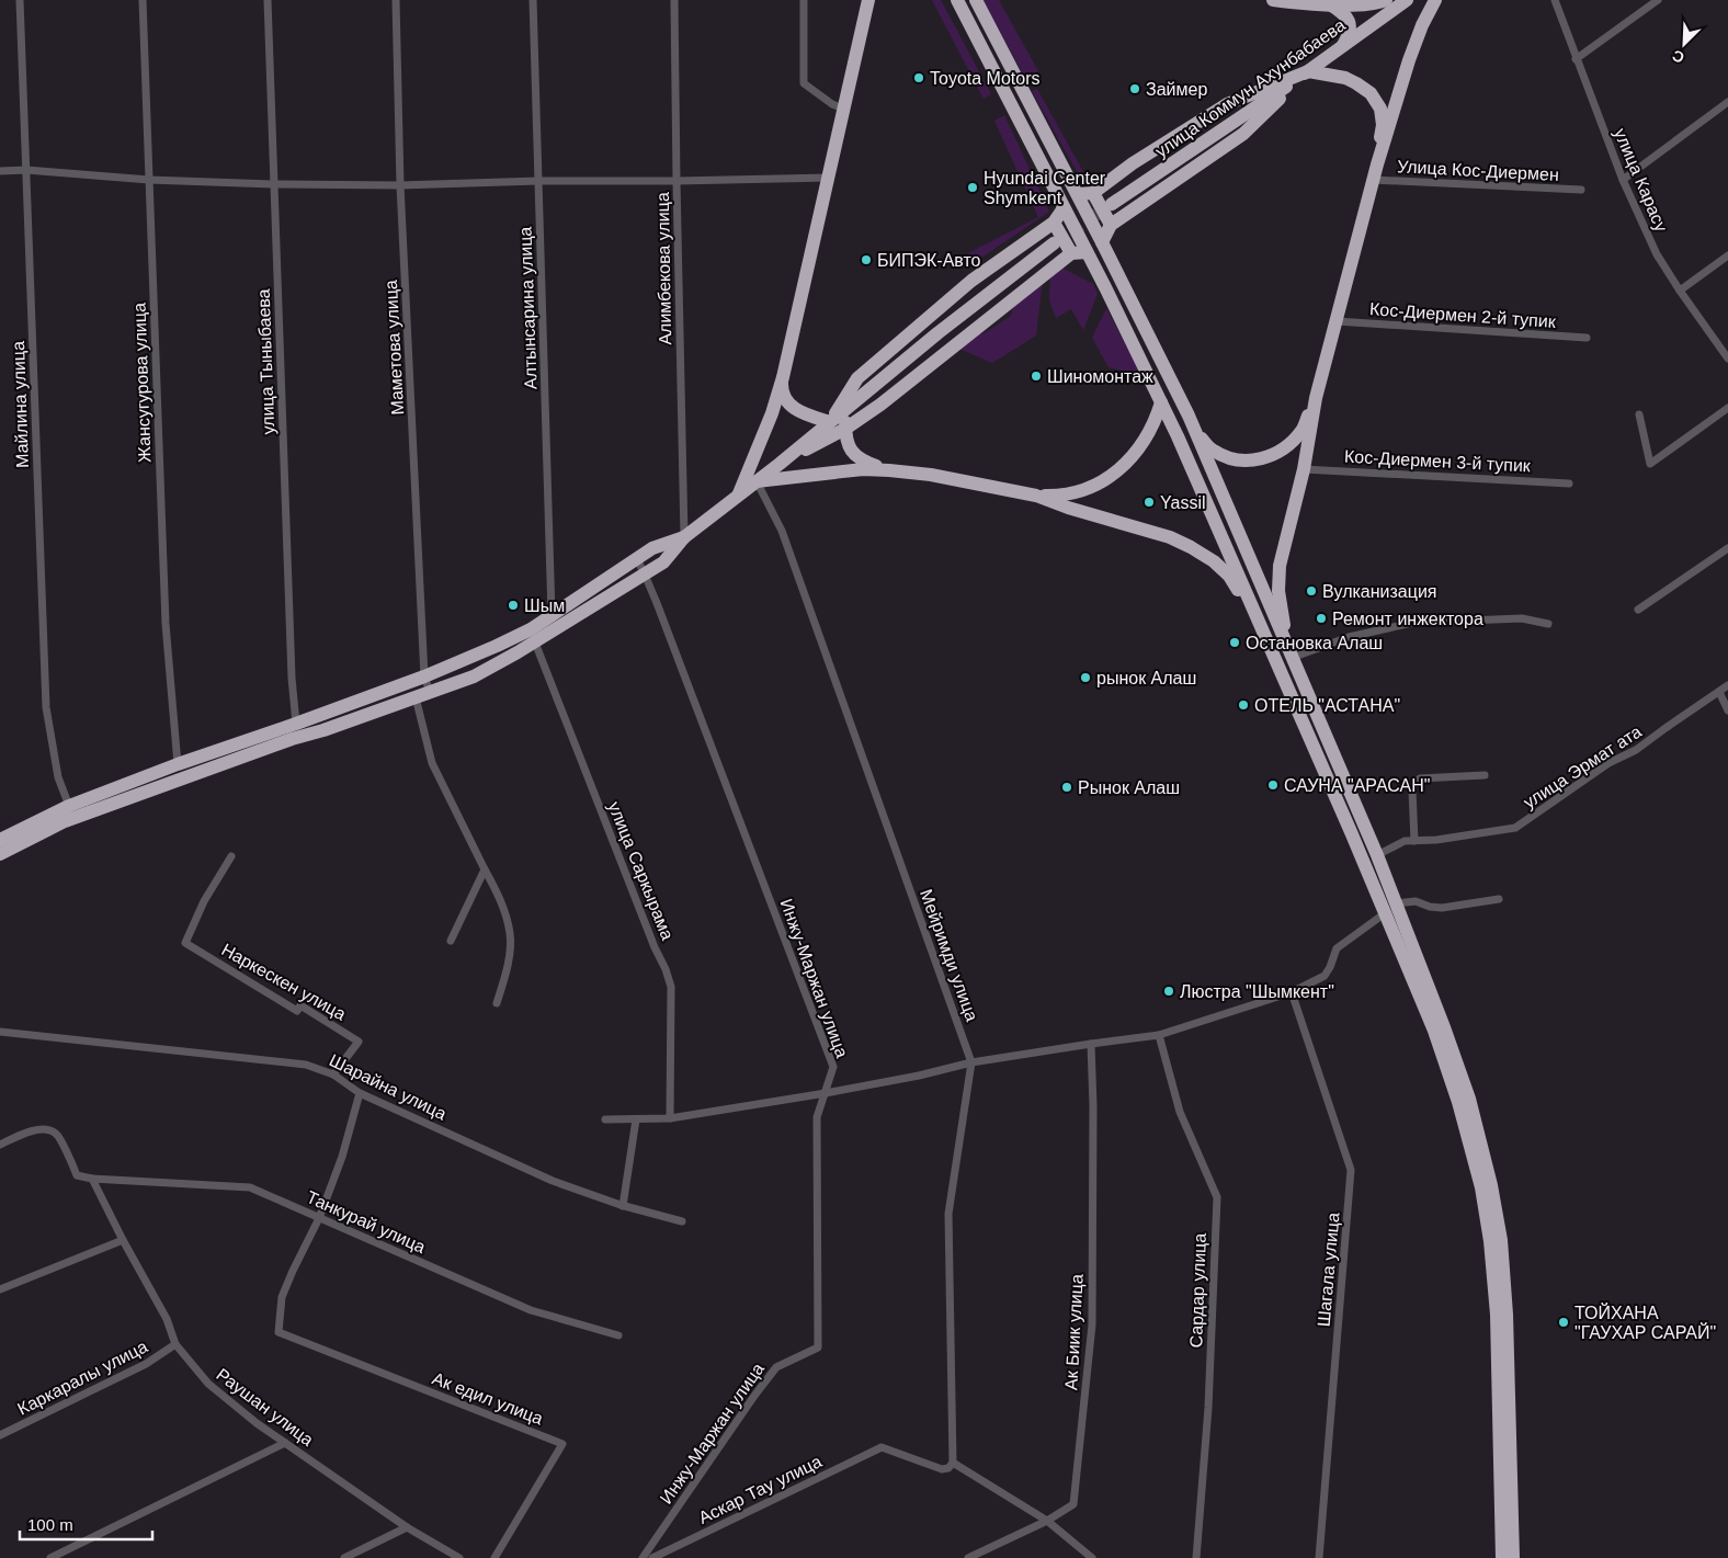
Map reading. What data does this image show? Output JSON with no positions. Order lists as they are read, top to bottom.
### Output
{
  "streets": {
    "highway": ["улица Коммун Ахунбабаева"],
    "street": [
      "Улица Кос-Диермен",
      "улица Карасу",
      "Алимбекова улица",
      "Алтынсарина улица",
      "Кос-Диермен 2-й тупик",
      "Маметова улица",
      "улица Тыныбаева",
      "Жансугурова улица",
      "Майлина улица",
      "Кос-Диермен 3-й тупик",
      "улица Эрмат ата",
      "улица Саркырама",
      "Мейримди улица",
      "Инжу-Маржан улица",
      "Наркескен улица",
      "Шарайна улица",
      "Танкурай улица",
      "Шагала улица",
      "Сардар улица",
      "Ак Биик улица",
      "Каркаралы улица",
      "Ак едил улица",
      "Раушан улица",
      "Аскар Тау улица"
    ]
  },
  "crossings": [
    ["Мейримди улица", "Аскар Тау улица"],
    ["Наркескен улица", "Шарайна улица"],
    ["Танкурай улица", "Ак едил улица"],
    ["Танкурай улица", "Раушан улица"],
    ["Каркаралы улица", "Раушан улица"]
  ],
  "places": [
    "Toyota Motors",
    "Займер",
    "Hyundai Center Shymkent",
    "БИПЭК-Авто",
    "Шиномонтаж",
    "Yassil",
    "Вулканизация",
    "Шым",
    "Ремонт инжектора",
    "Остановка Алаш",
    "рынок Алаш",
    "ОТЕЛЬ \"АСТАНА\"",
    "САУНА \"АРАСАН\"",
    "Рынок Алаш",
    "Люстра \"Шымкент\"",
    "ТОЙХАНА \"ГАУХАР САРАЙ\""
  ],
  "scale_bar": "100 m",
  "north": "bottom left"
}
